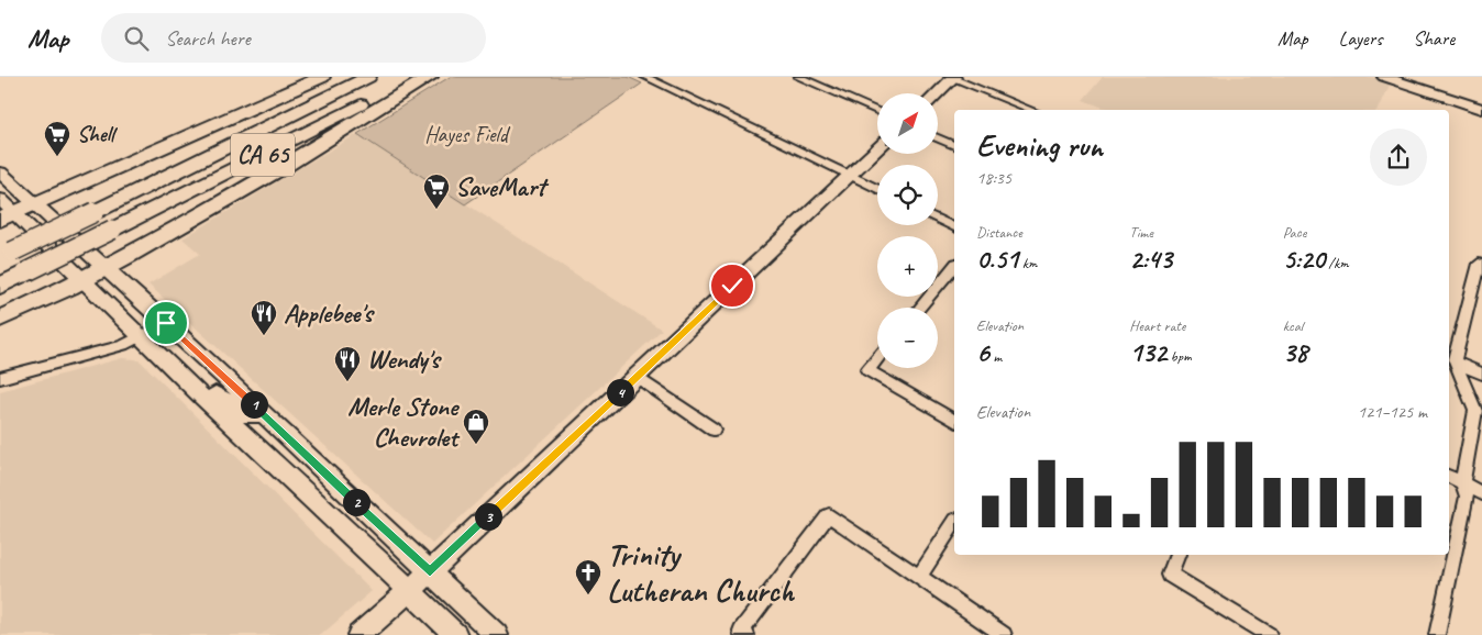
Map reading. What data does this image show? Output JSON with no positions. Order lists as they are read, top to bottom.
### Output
{
  "streets": {
    "highway": ["CA 65"]
  },
  "parks": ["Hayes Field"],
  "places": {
    "supermarket": ["Shell", "SaveMart"],
    "restaurant": ["Applebee's", "Wendy's"],
    "shop": ["Merle Stone Chevrolet"],
    "church": ["Trinity Lutheran Church"]
  },
  "north": "top right",
  "page": {
    "header": "Map",
    "search": "Search here",
    "nav": ["Map", "Layers", "Share"],
    "map_buttons": ["+", "−"],
    "heading": ["Evening run", "18:35"],
    "stats": [
      ["Distance", "0.51 km"],
      ["Time", "2:43"],
      ["Pace", "5:20 /km"],
      ["Elevation", "6 m"],
      ["Heart rate", "132 bpm"],
      ["kcal", "38"]
    ],
    "pins": [
      "4",
      "1",
      "2",
      "3"
    ],
    "chart": ["Elevation", "121–125 m"]
  }
}
